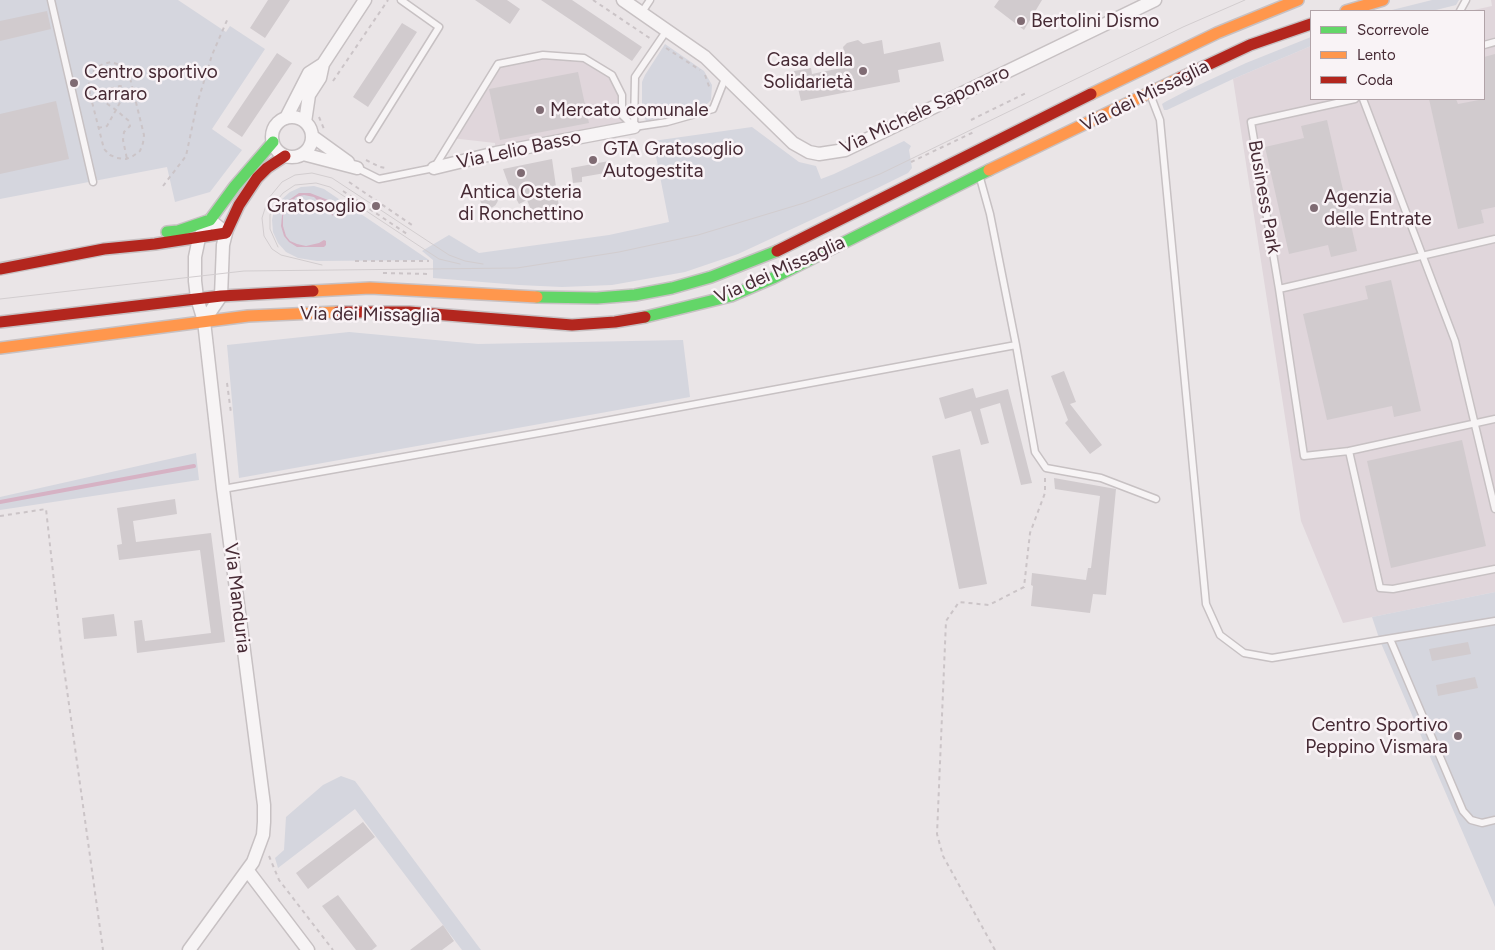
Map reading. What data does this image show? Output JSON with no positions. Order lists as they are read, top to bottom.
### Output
{
  "streets": {
    "main road": ["Via dei Missaglia"],
    "street": ["Via Michele Saponaro", "Via Lelio Basso", "Via Manduria"],
    "lane": ["Business Park"]
  },
  "crossings": [
    ["Via dei Missaglia", "Via Manduria"],
    ["Via Michele Saponaro", "Via Lelio Basso"]
  ],
  "places": [
    "Bertolini Dismo",
    "Casa della Solidarietà",
    "Centro sportivo Carraro",
    "Mercato comunale",
    "GTA Gratosoglio Autogestita",
    "Antica Osteria di Ronchettino",
    "Gratosoglio",
    "Agenzia delle Entrate",
    "Centro Sportivo Peppino Vismara"
  ],
  "legend": ["Scorrevole", "Lento", "Coda"]
}
